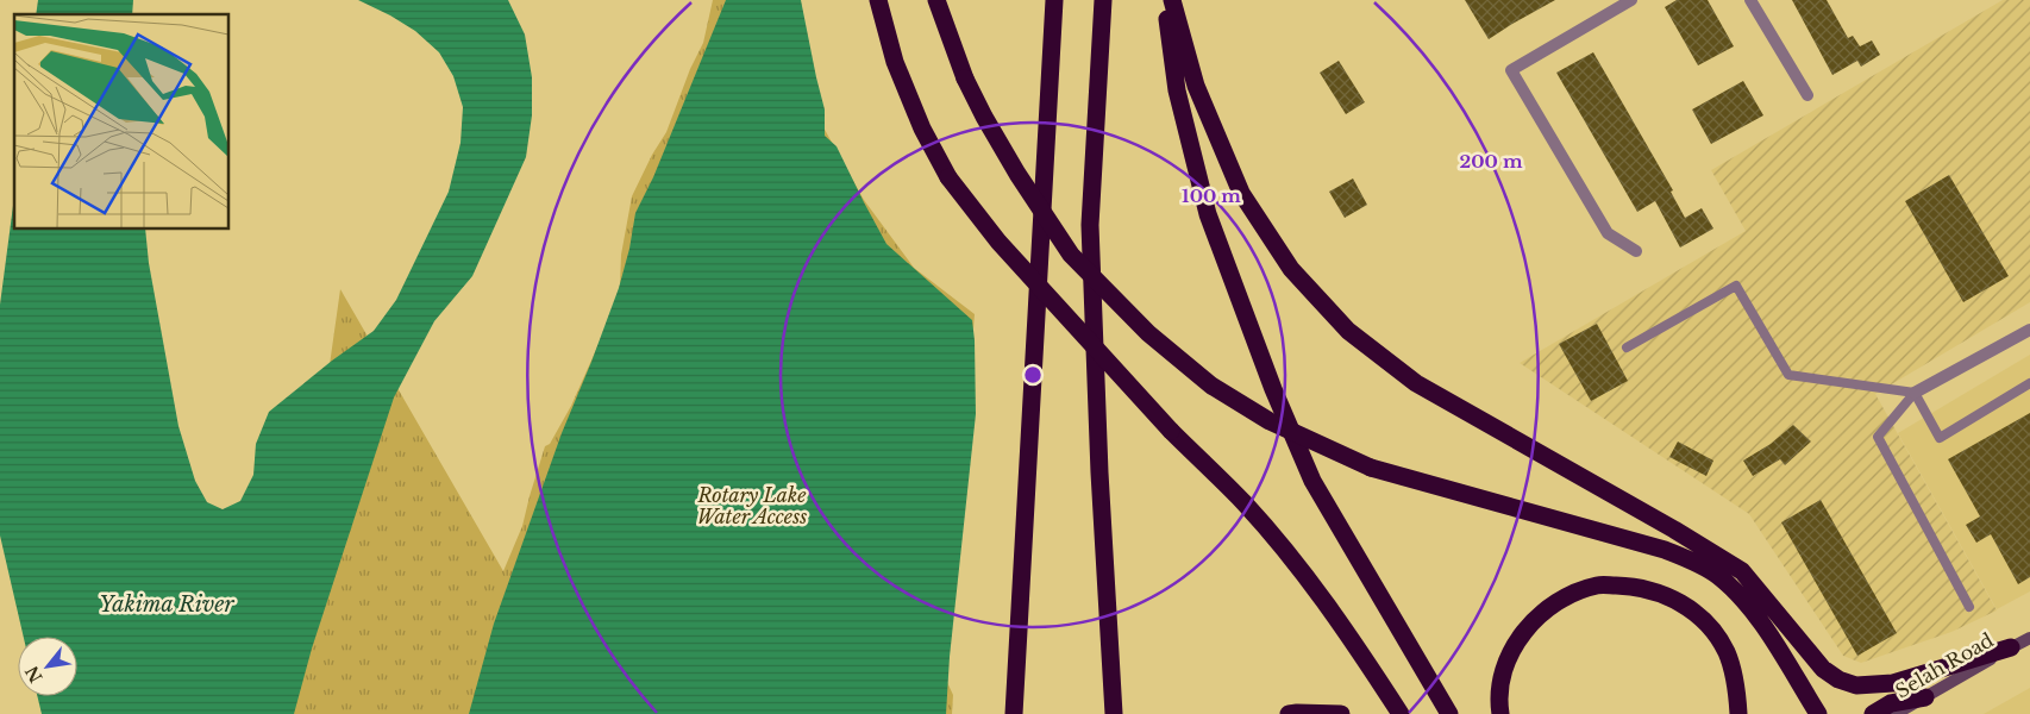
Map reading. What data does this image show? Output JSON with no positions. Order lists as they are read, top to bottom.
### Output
{
  "streets": {
    "main road": ["Selah Road"]
  },
  "water": ["Yakima River"],
  "parks": ["Rotary Lake Water Access"],
  "north": "bottom left",
  "rings": ["200 m", "100 m"]
}
